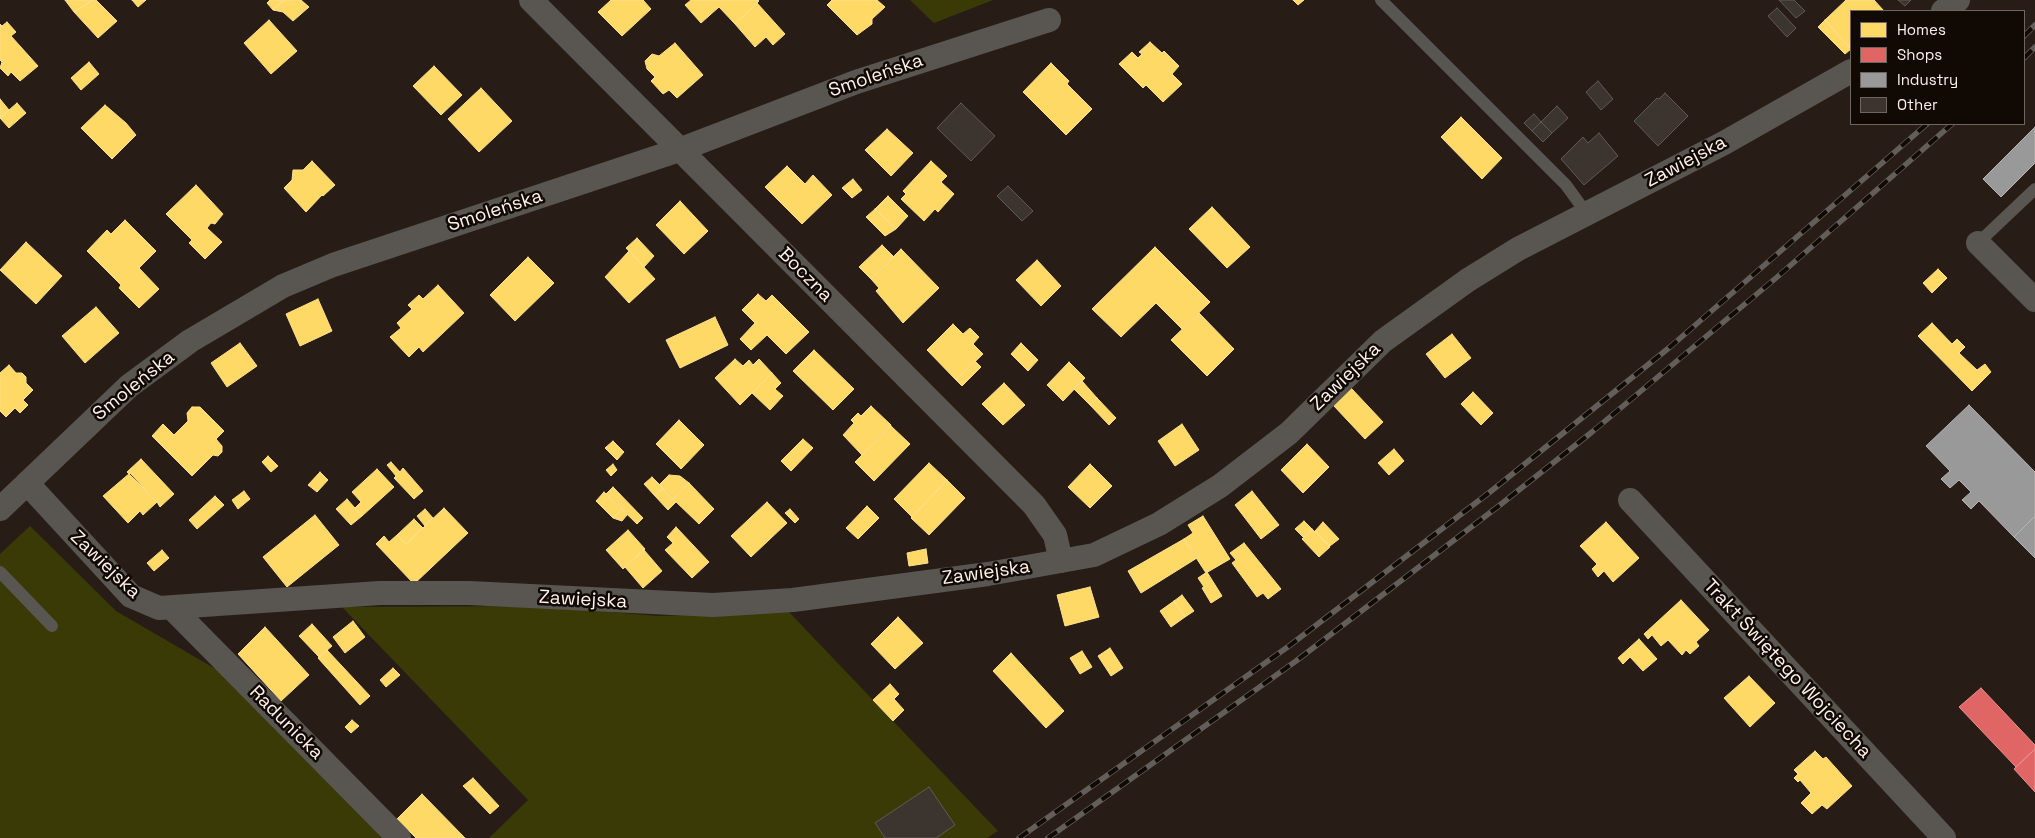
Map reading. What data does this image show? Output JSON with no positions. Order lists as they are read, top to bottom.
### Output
{
  "streets": {
    "street": [
      "Smoleńska",
      "Zawiejska",
      "Boczna",
      "Trakt Świętego Wojciecha",
      "Radunicka"
    ]
  },
  "crossings": [
    ["Smoleńska", "Zawiejska"],
    ["Smoleńska", "Boczna"],
    ["Zawiejska", "Boczna"],
    ["Zawiejska", "Radunicka"]
  ],
  "legend": [
    "Homes",
    "Shops",
    "Industry",
    "Other"
  ]
}
